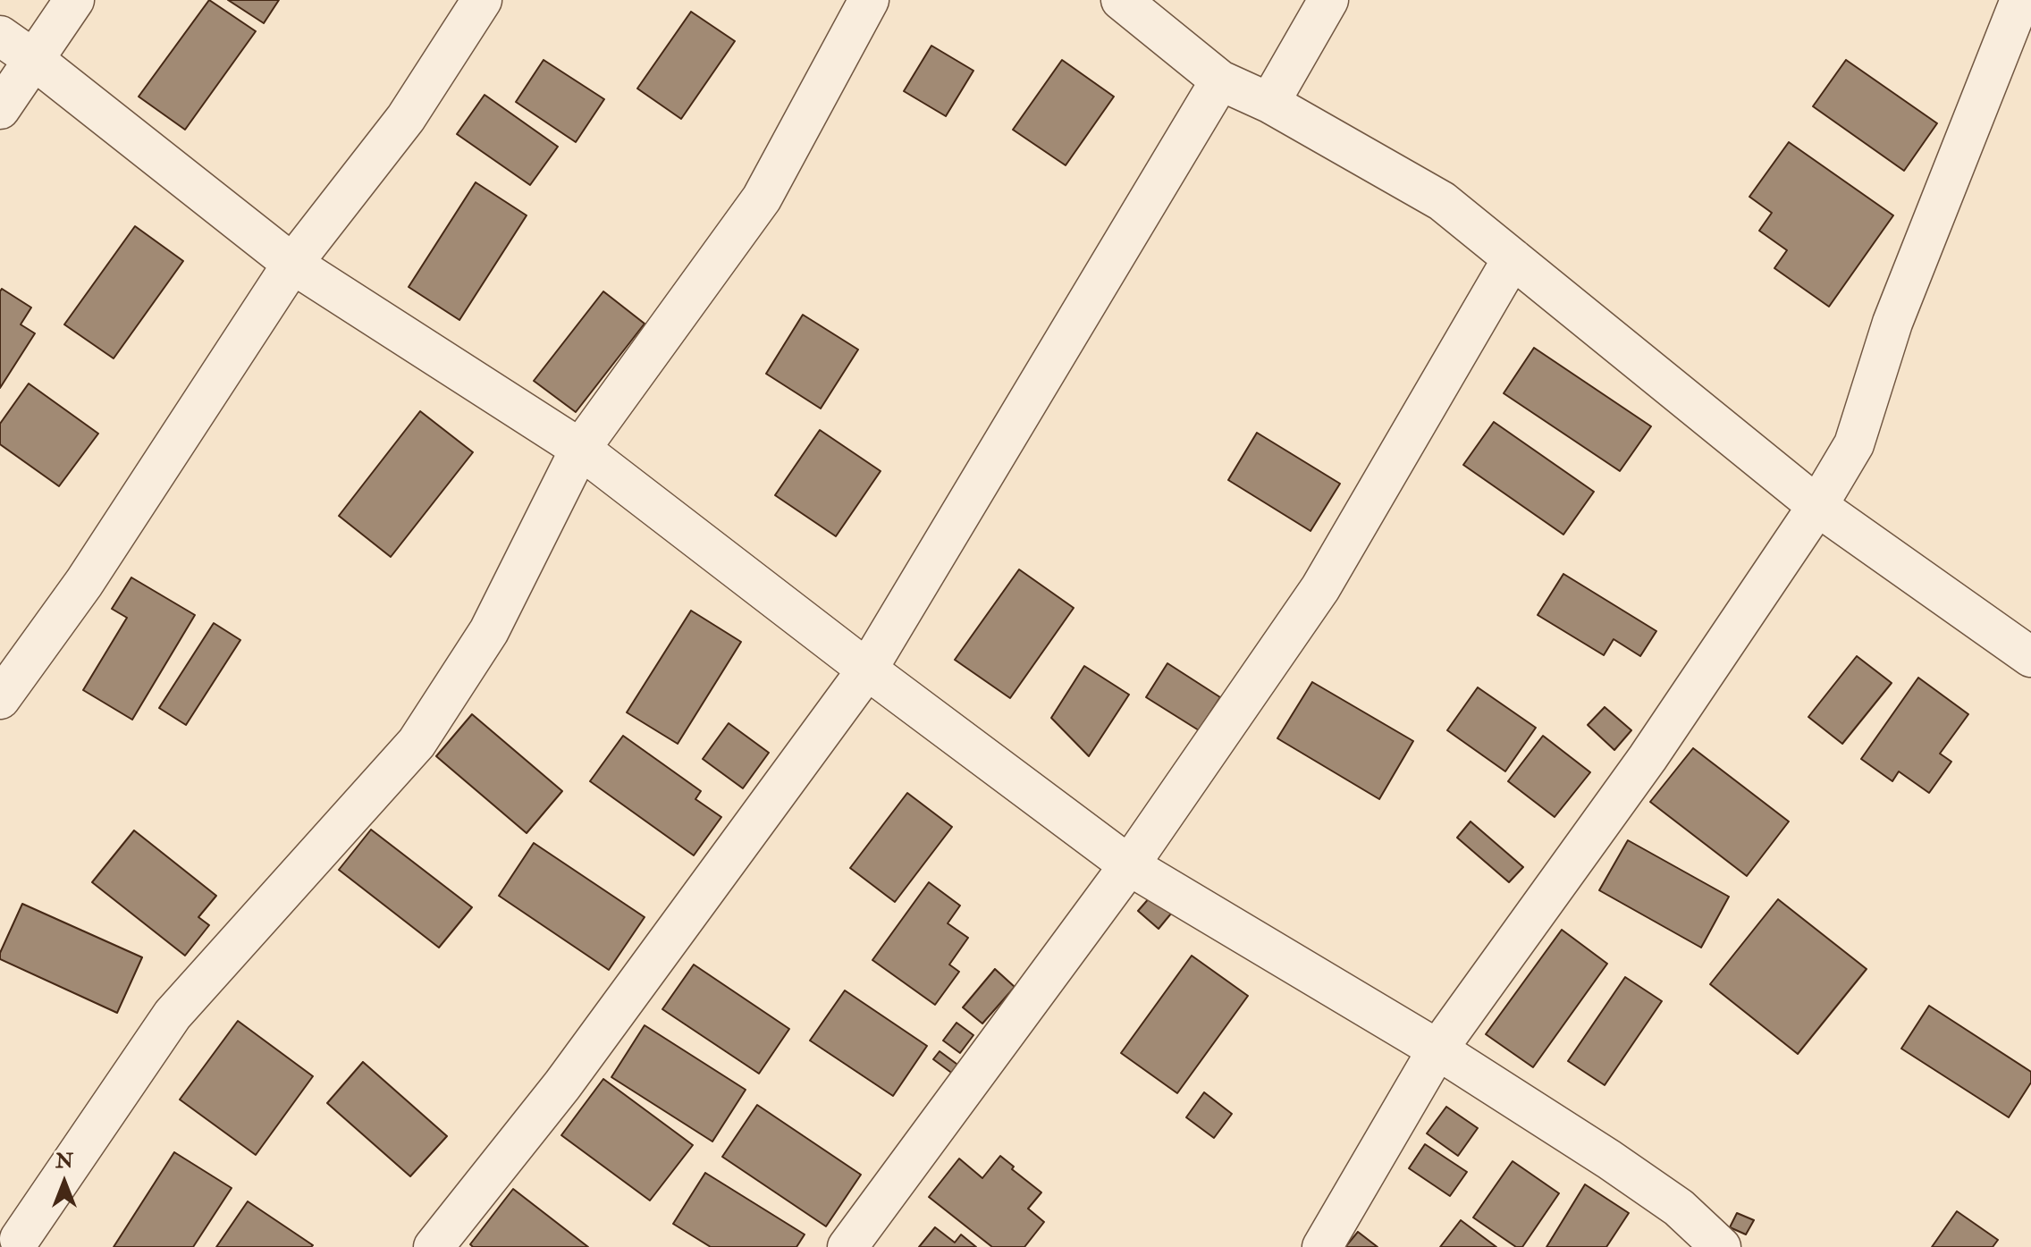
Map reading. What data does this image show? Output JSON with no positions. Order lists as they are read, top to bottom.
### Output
{
  "north": "top"
}
